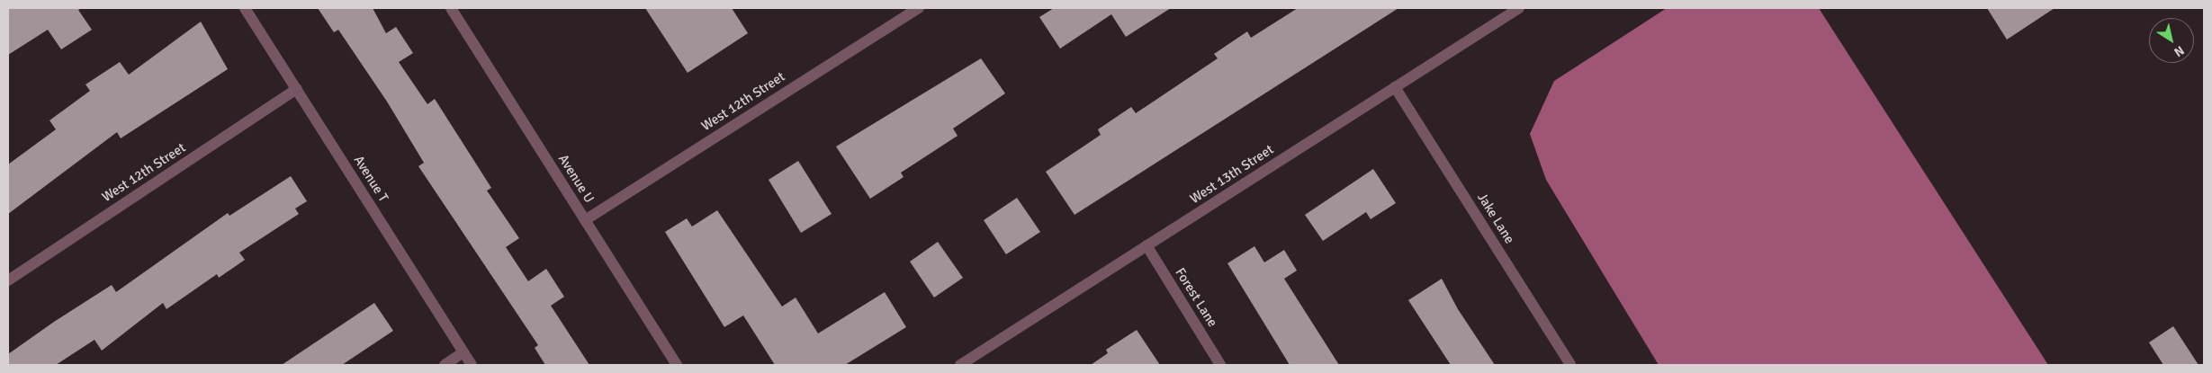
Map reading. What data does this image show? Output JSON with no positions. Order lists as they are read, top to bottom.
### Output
{
  "streets": {
    "street": [
      "West 12th Street",
      "West 13th Street",
      "Avenue T",
      "Avenue U",
      "Jake Lane",
      "Forest Lane"
    ]
  },
  "crossings": [
    ["West 12th Street", "Avenue T"],
    ["West 12th Street", "Avenue U"],
    ["West 13th Street", "Jake Lane"],
    ["West 13th Street", "Forest Lane"]
  ],
  "north": "bottom right"
}
